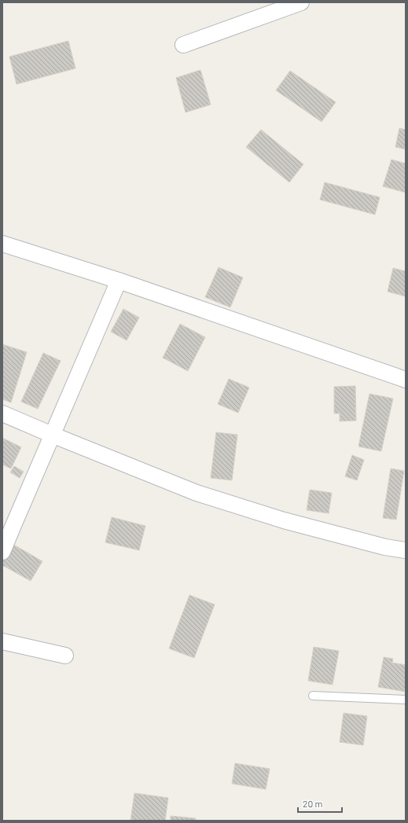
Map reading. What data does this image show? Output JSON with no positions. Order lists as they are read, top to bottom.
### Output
{
  "scale_bar": "20 m"
}
